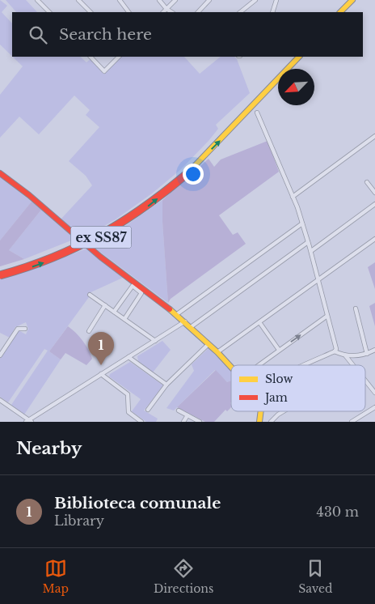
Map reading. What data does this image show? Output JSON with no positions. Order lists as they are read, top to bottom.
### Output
{
  "streets": {
    "main road": ["ex SS87"]
  },
  "legend": ["Slow", "Jam"],
  "north": "bottom left",
  "page": {
    "search": "Search here",
    "pins": "1",
    "heading": "Nearby",
    "list": [
      {
        "mark": "1",
        "name": "Biblioteca comunale",
        "note": "Library",
        "value": "430 m"
      }
    ],
    "nav": ["Map", "Directions", "Saved"]
  }
}
